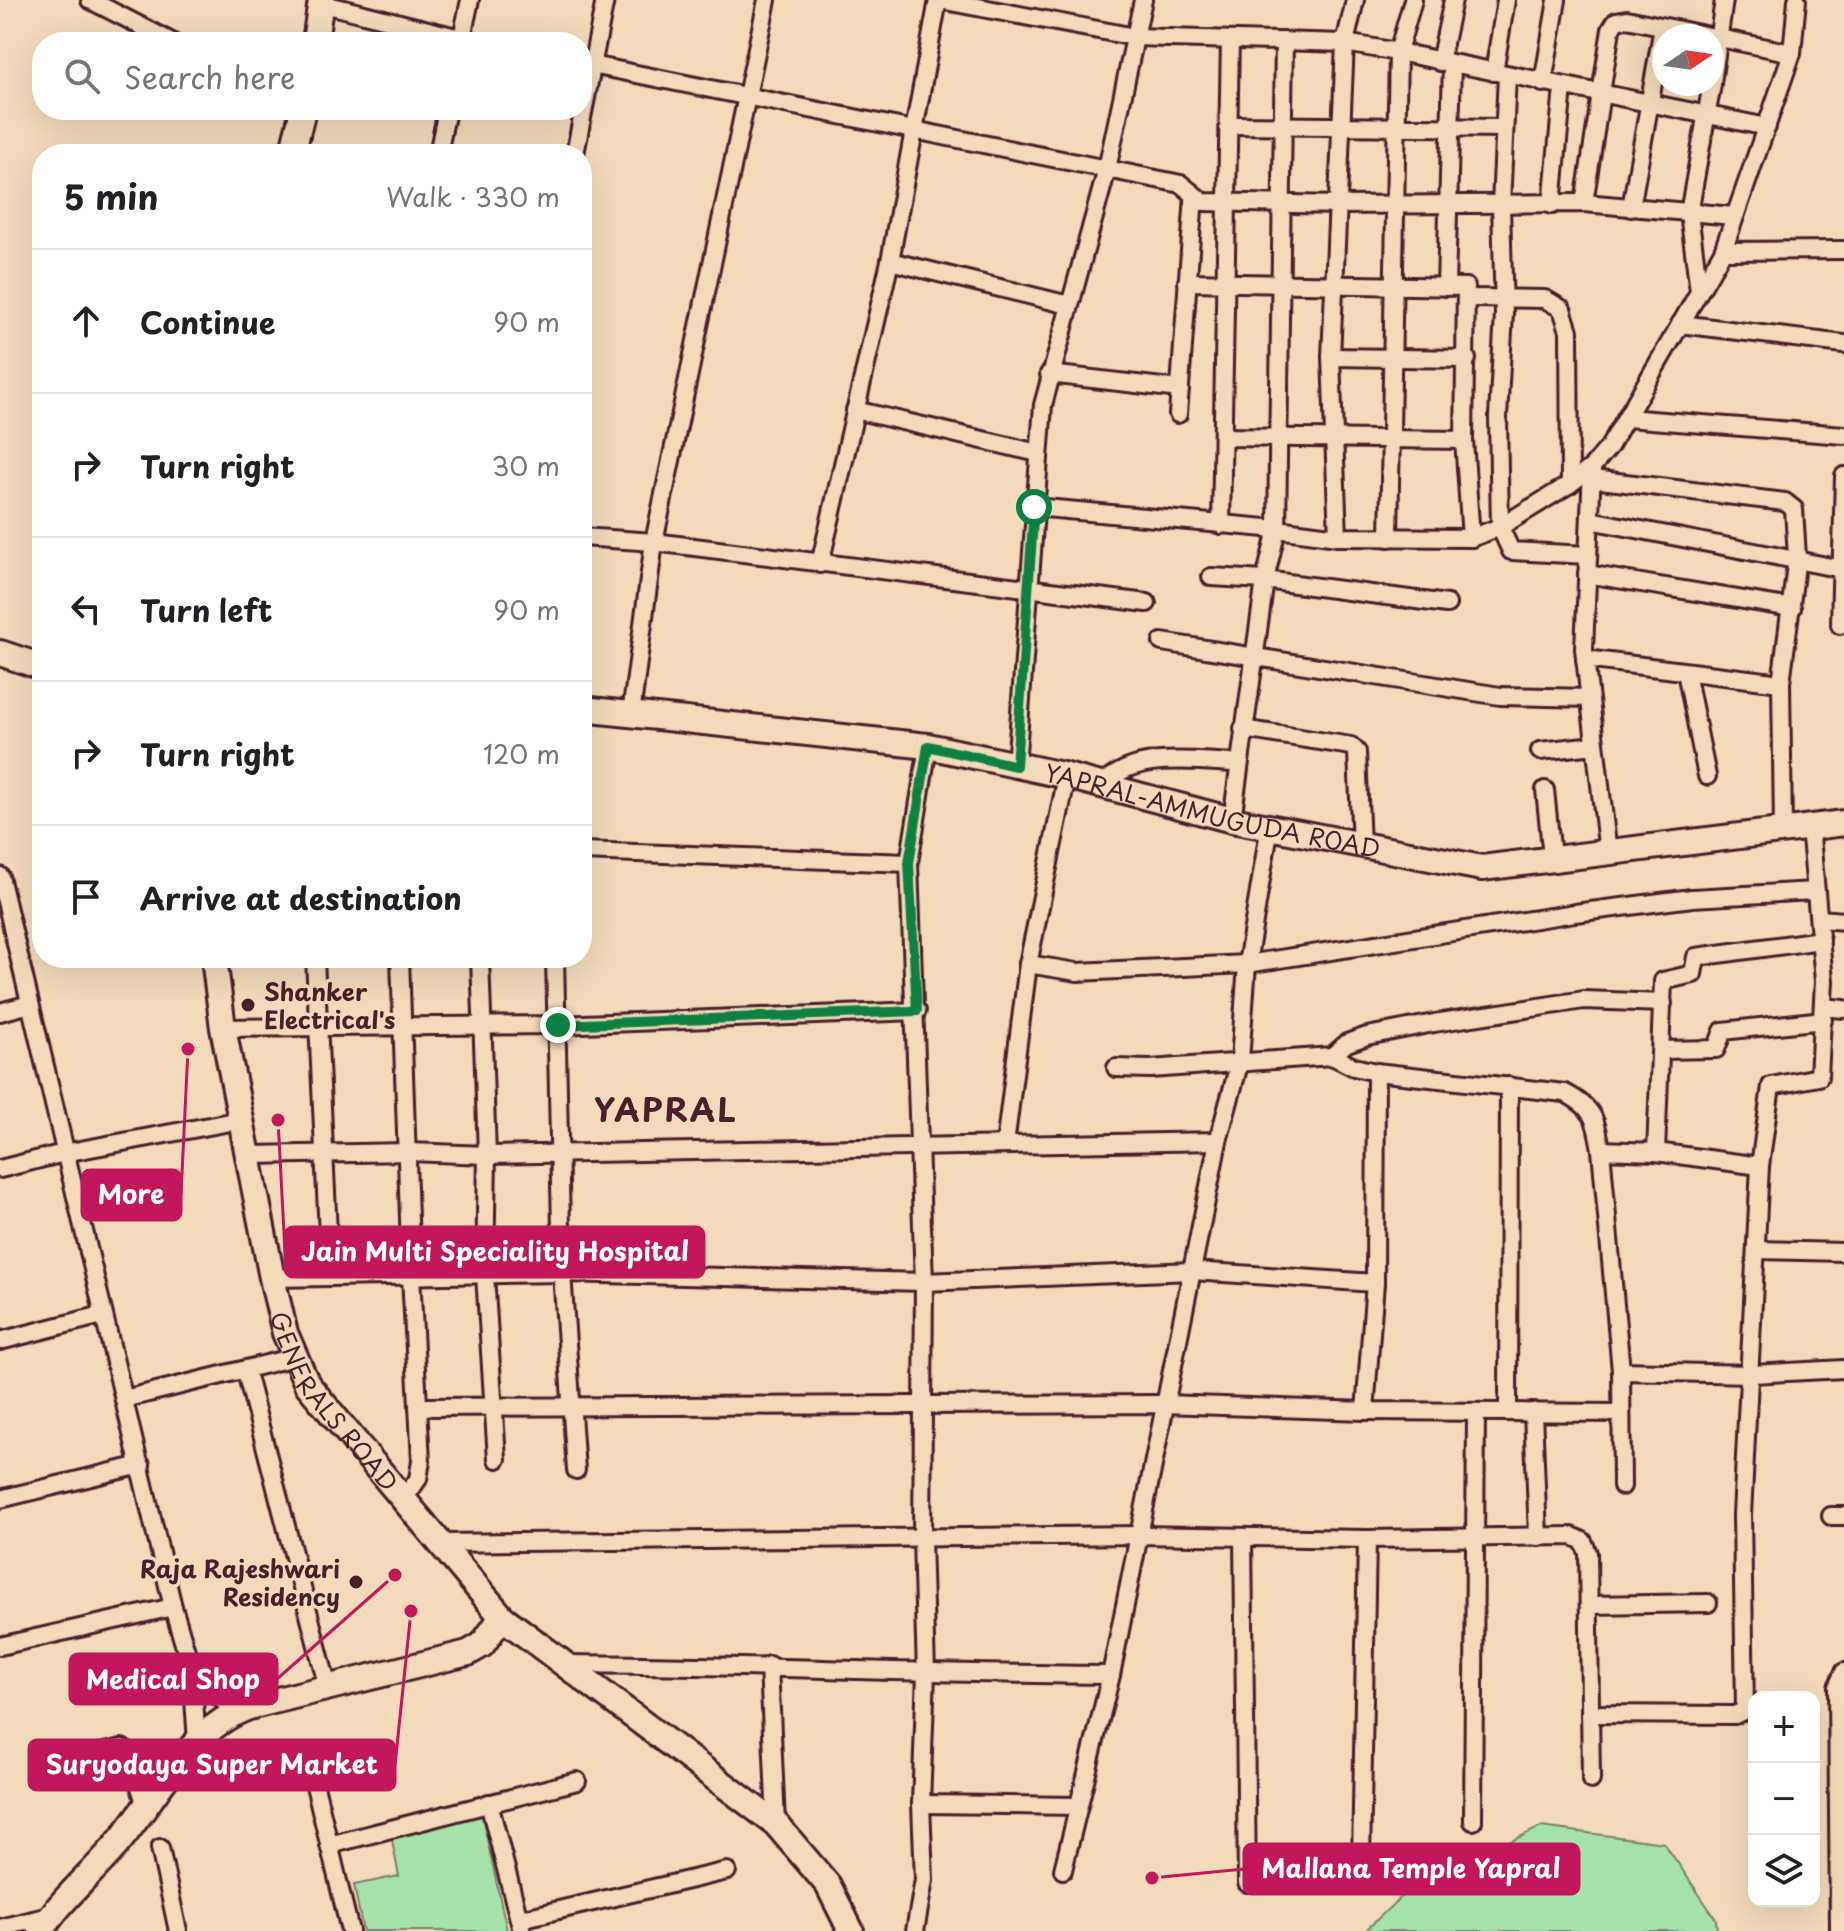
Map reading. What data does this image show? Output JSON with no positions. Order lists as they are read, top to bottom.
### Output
{
  "streets": {
    "street": ["YAPRAL-AMMUGUDA ROAD", "GENERALS ROAD"]
  },
  "districts": ["YAPRAL"],
  "places": [
    "Shanker Electrical's",
    "More",
    "Jain Multi Speciality Hospital",
    "Medical Shop",
    "Raja Rajeshwari Residency",
    "Suryodaya Super Market",
    "Mallana Temple Yapral"
  ],
  "north": "right",
  "page": {
    "search": "Search here",
    "heading": ["5 min", "Walk · 330 m"],
    "list": [
      ["Continue", "90 m"],
      ["Turn right", "30 m"],
      ["Turn left", "90 m"],
      ["Turn right", "120 m"],
      "Arrive at destination"
    ],
    "map_buttons": ["+", "−"]
  }
}
